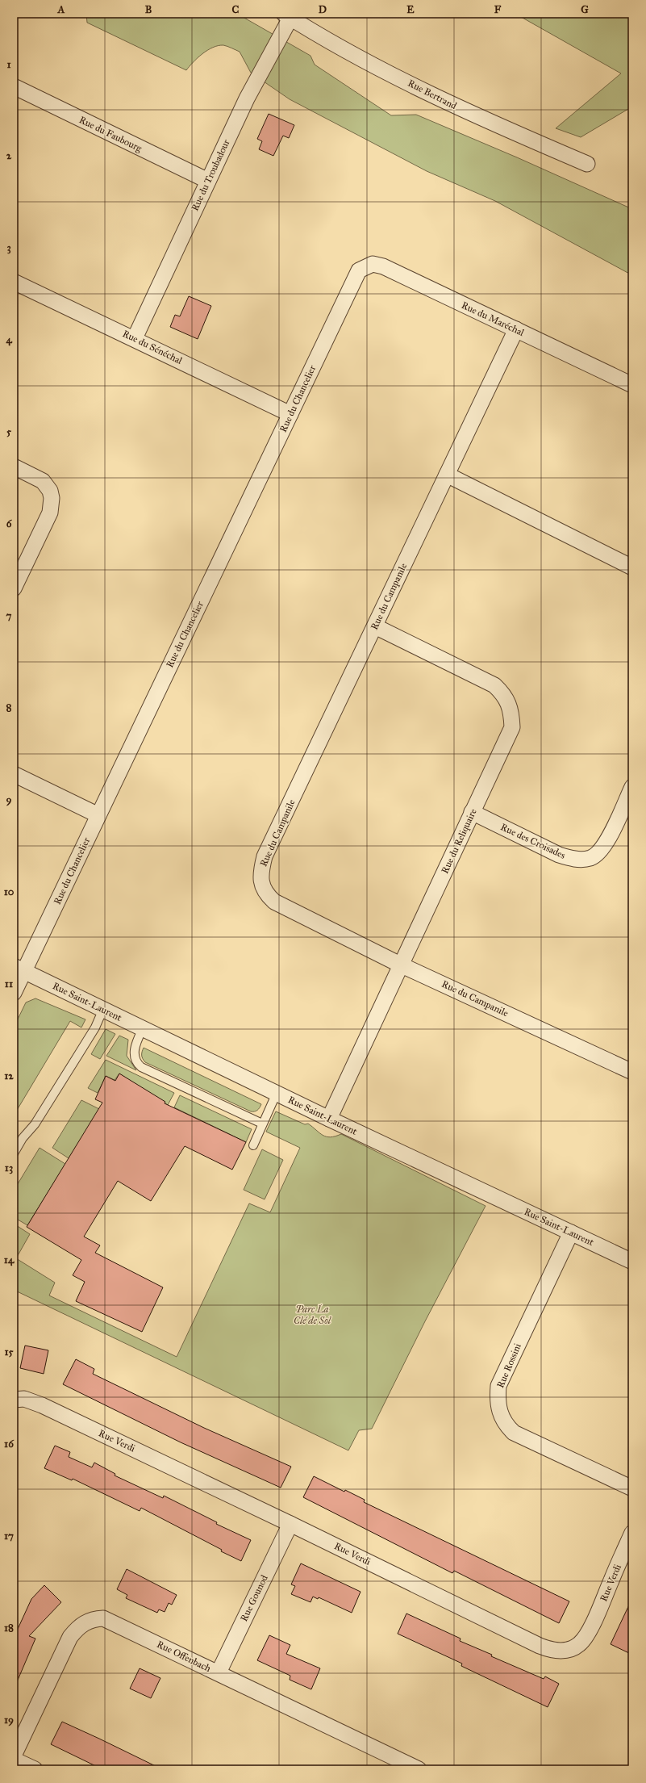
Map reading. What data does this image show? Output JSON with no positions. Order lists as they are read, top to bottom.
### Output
{
  "streets": {
    "street": [
      "Rue Bertrand",
      "Rue du Faubourg",
      "Rue du Troubadour",
      "Rue du Maréchal",
      "Rue du Sénéchal",
      "Rue du Chancelier",
      "Rue du Campanile",
      "Rue du Reliquaire",
      "Rue des Croisades",
      "Rue Saint-Laurent",
      "Rue Rossini",
      "Rue Verdi",
      "Rue Gounod",
      "Rue Offenbach"
    ]
  },
  "crossings": [
    ["Rue Bertrand", "Rue du Troubadour"],
    ["Rue du Faubourg", "Rue du Troubadour"],
    ["Rue du Troubadour", "Rue du Sénéchal"],
    ["Rue du Maréchal", "Rue du Chancelier"],
    ["Rue du Maréchal", "Rue du Campanile"],
    ["Rue du Sénéchal", "Rue du Chancelier"],
    ["Rue du Chancelier", "Rue Saint-Laurent"],
    ["Rue du Campanile", "Rue du Reliquaire"],
    ["Rue du Reliquaire", "Rue des Croisades"],
    ["Rue du Reliquaire", "Rue Saint-Laurent"],
    ["Rue Saint-Laurent", "Rue Rossini"],
    ["Rue Verdi", "Rue Gounod"],
    ["Rue Gounod", "Rue Offenbach"]
  ],
  "parks": ["Parc La Clé de Sol"],
  "grid": {
    "columns": [
      "A",
      "B",
      "C",
      "D",
      "E",
      "F",
      "G"
    ],
    "rows": [
      "1",
      "2",
      "3",
      "4",
      "5",
      "6",
      "7",
      "8",
      "9",
      "10",
      "11",
      "12",
      "13",
      "14",
      "15",
      "16",
      "17",
      "18",
      "19"
    ]
  }
}
